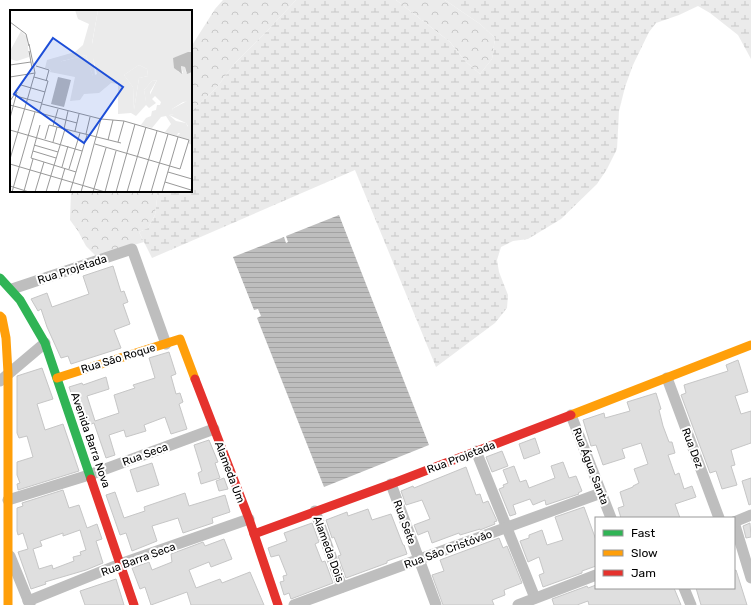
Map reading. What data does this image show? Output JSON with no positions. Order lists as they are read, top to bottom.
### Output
{
  "streets": {
    "street": [
      "Rua Projetada",
      "Rua São Roque",
      "Avenida Barra Nova",
      "Rua Dez",
      "Rua Seca",
      "Rua Água Santa",
      "Alameda Um",
      "Rua Sete",
      "Alameda Dois",
      "Rua São Cristóvão",
      "Rua Barra Seca"
    ]
  },
  "crossings": [
    ["Rua Projetada", "Rua São Roque"],
    ["Rua Projetada", "Avenida Barra Nova"],
    ["Rua Projetada", "Rua Dez"],
    ["Rua Projetada", "Rua Água Santa"],
    ["Rua Projetada", "Alameda Um"],
    ["Rua Projetada", "Rua Sete"],
    ["Rua Projetada", "Alameda Dois"],
    ["Rua São Roque", "Avenida Barra Nova"],
    ["Rua São Roque", "Alameda Um"],
    ["Avenida Barra Nova", "Rua Seca"],
    ["Avenida Barra Nova", "Rua Barra Seca"],
    ["Rua Seca", "Alameda Um"],
    ["Rua Água Santa", "Rua São Cristóvão"],
    ["Alameda Um", "Rua Barra Seca"],
    ["Rua Sete", "Rua São Cristóvão"],
    ["Alameda Dois", "Rua São Cristóvão"]
  ],
  "legend": ["Fast", "Slow", "Jam"]
}
